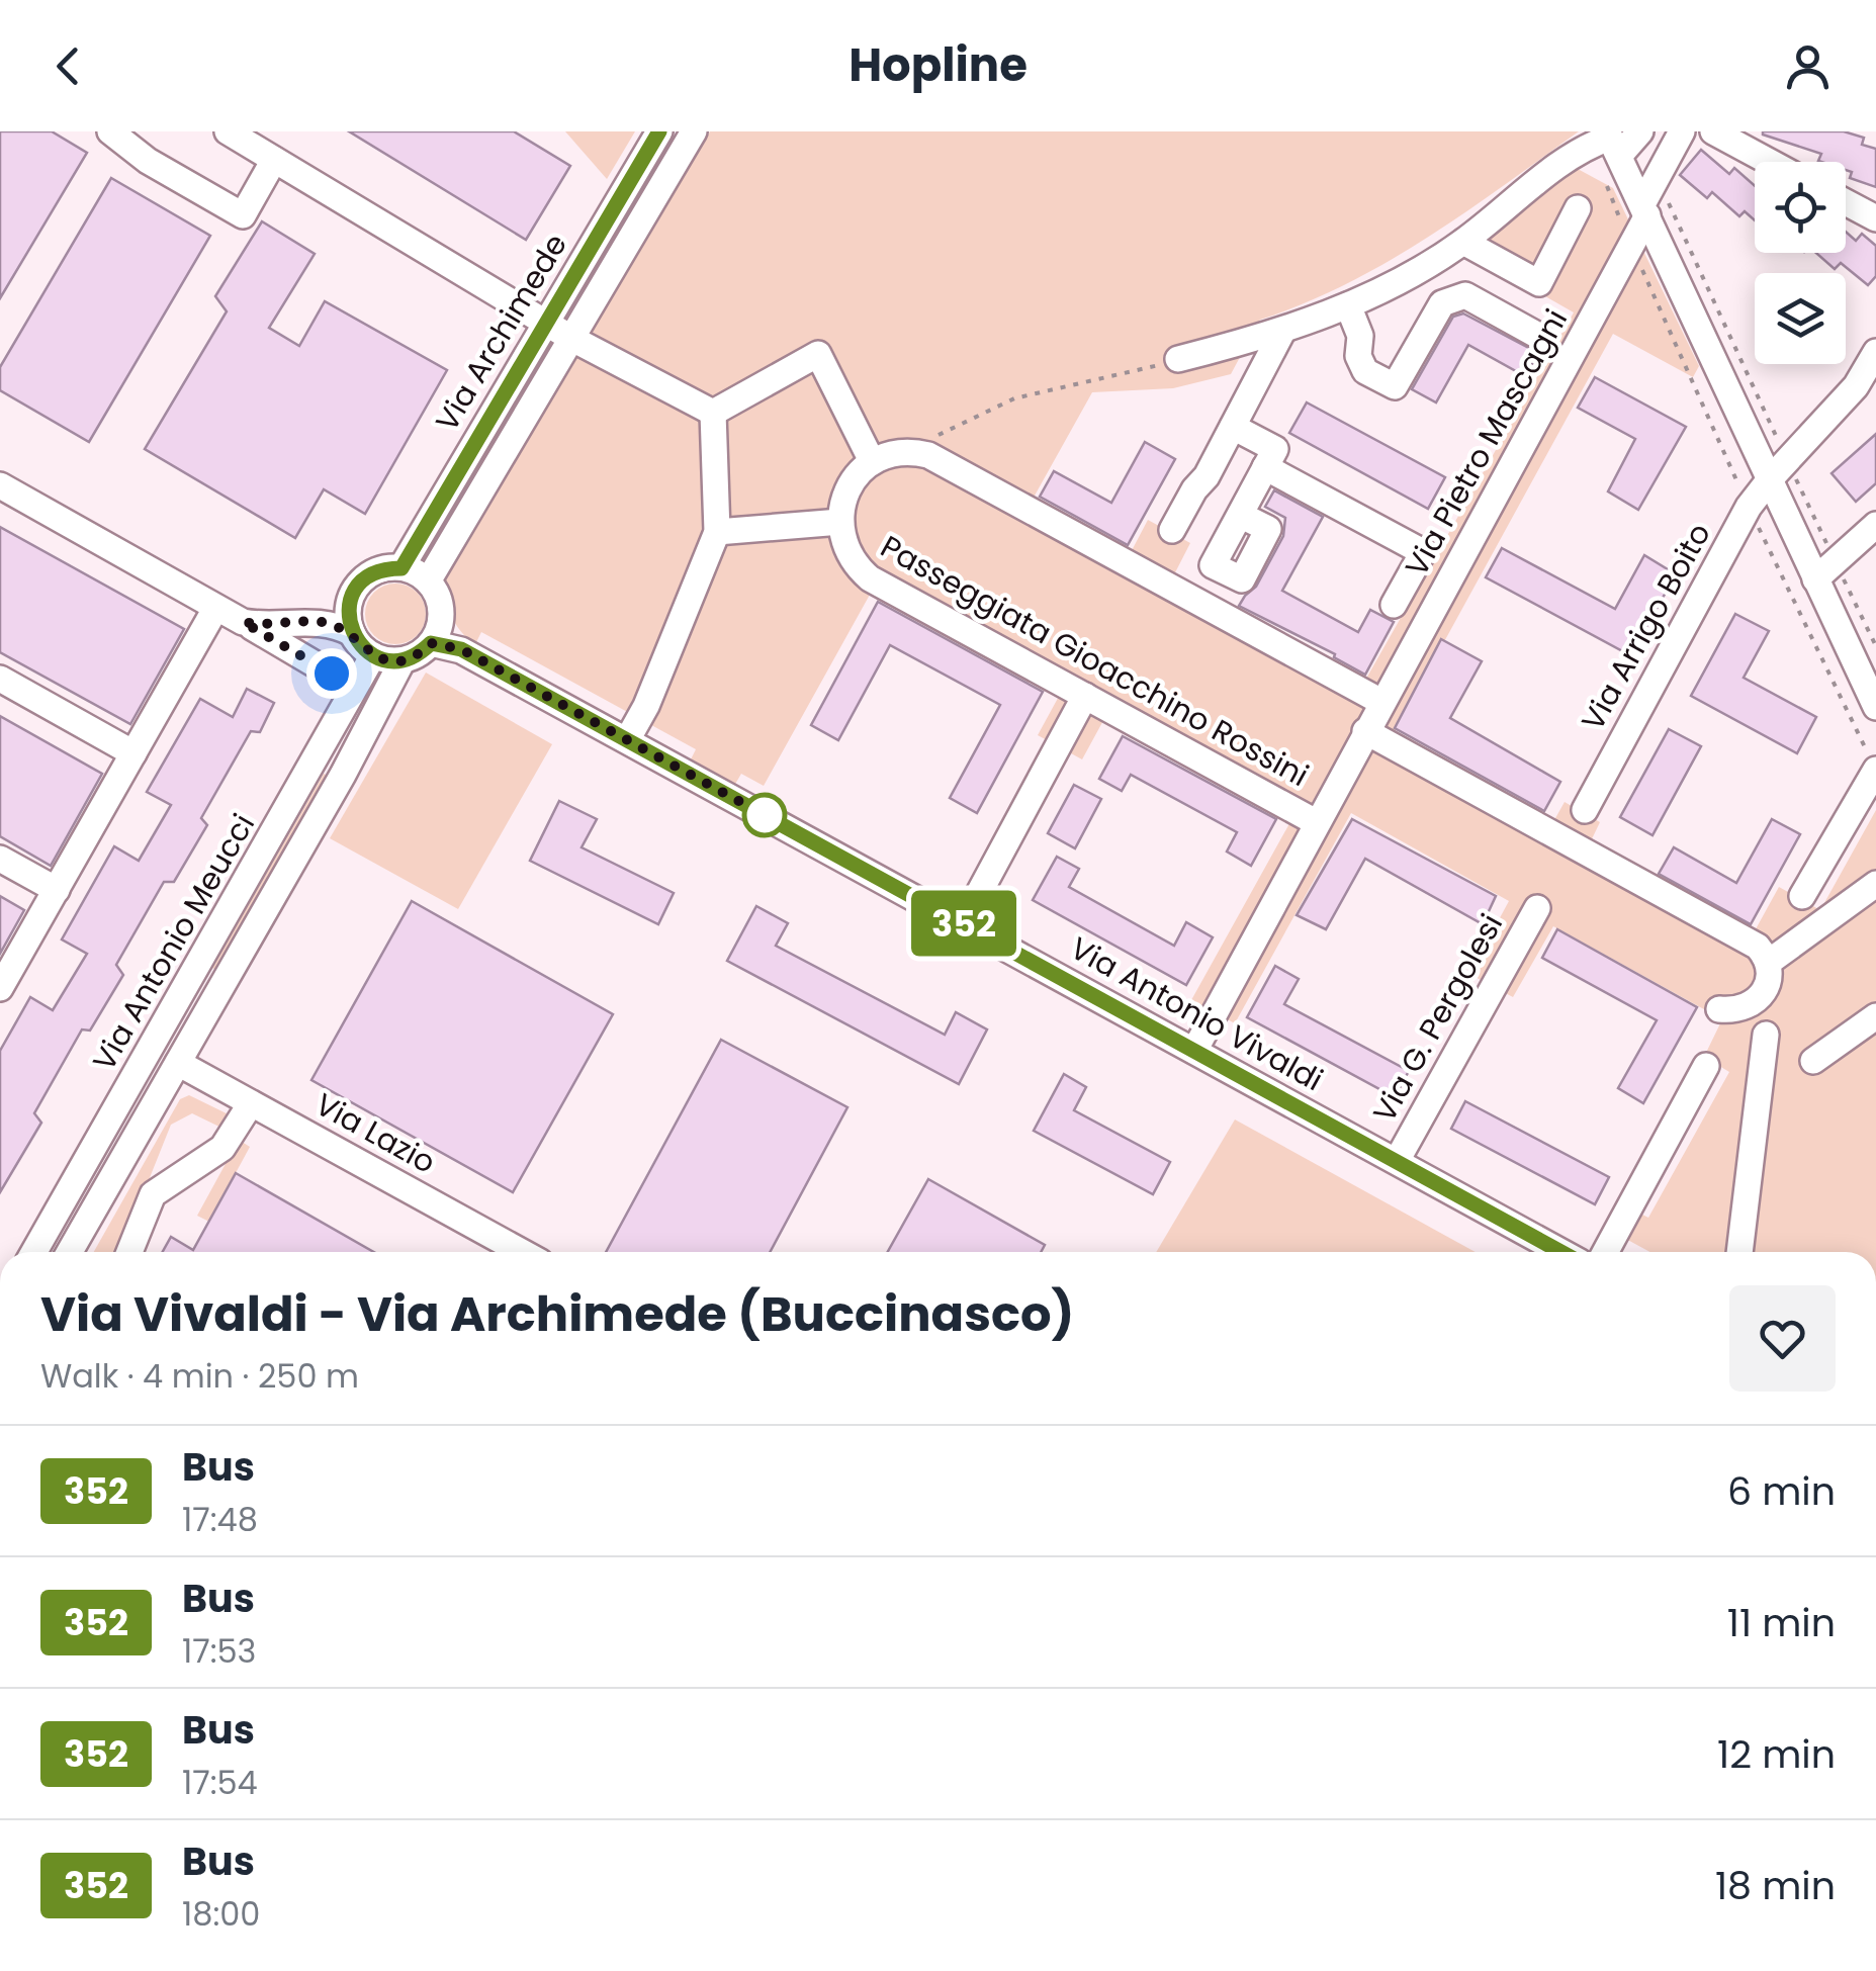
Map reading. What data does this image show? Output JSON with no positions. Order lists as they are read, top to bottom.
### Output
{
  "streets": {
    "street": [
      "Via Archimede",
      "Via Pietro Mascagni",
      "Via Arrigo Boito",
      "Passeggiata Gioacchino Rossini",
      "Via Antonio Meucci",
      "Via Antonio Vivaldi",
      "Via G. Pergolesi",
      "Via Lazio"
    ]
  },
  "crossings": [
    ["Via Archimede", "Via Antonio Meucci"],
    ["Via Archimede", "Via Antonio Vivaldi"],
    ["Via Pietro Mascagni", "Passeggiata Gioacchino Rossini"],
    ["Via Antonio Meucci", "Via Antonio Vivaldi"],
    ["Via Antonio Meucci", "Via Lazio"],
    ["Via Antonio Vivaldi", "Via G. Pergolesi"]
  ],
  "lines": ["bus line 352"],
  "page": {
    "header": "Hopline",
    "on_map": "352",
    "heading": ["Via Vivaldi - Via Archimede (Buccinasco)", "Walk · 4 min · 250 m"],
    "list": [
      {
        "mark": "352",
        "name": "Bus",
        "note": "17:48",
        "value": "6 min"
      },
      {
        "mark": "352",
        "name": "Bus",
        "note": "17:53",
        "value": "11 min"
      },
      {
        "mark": "352",
        "name": "Bus",
        "note": "17:54",
        "value": "12 min"
      },
      {
        "mark": "352",
        "name": "Bus",
        "note": "18:00",
        "value": "18 min"
      }
    ]
  }
}
